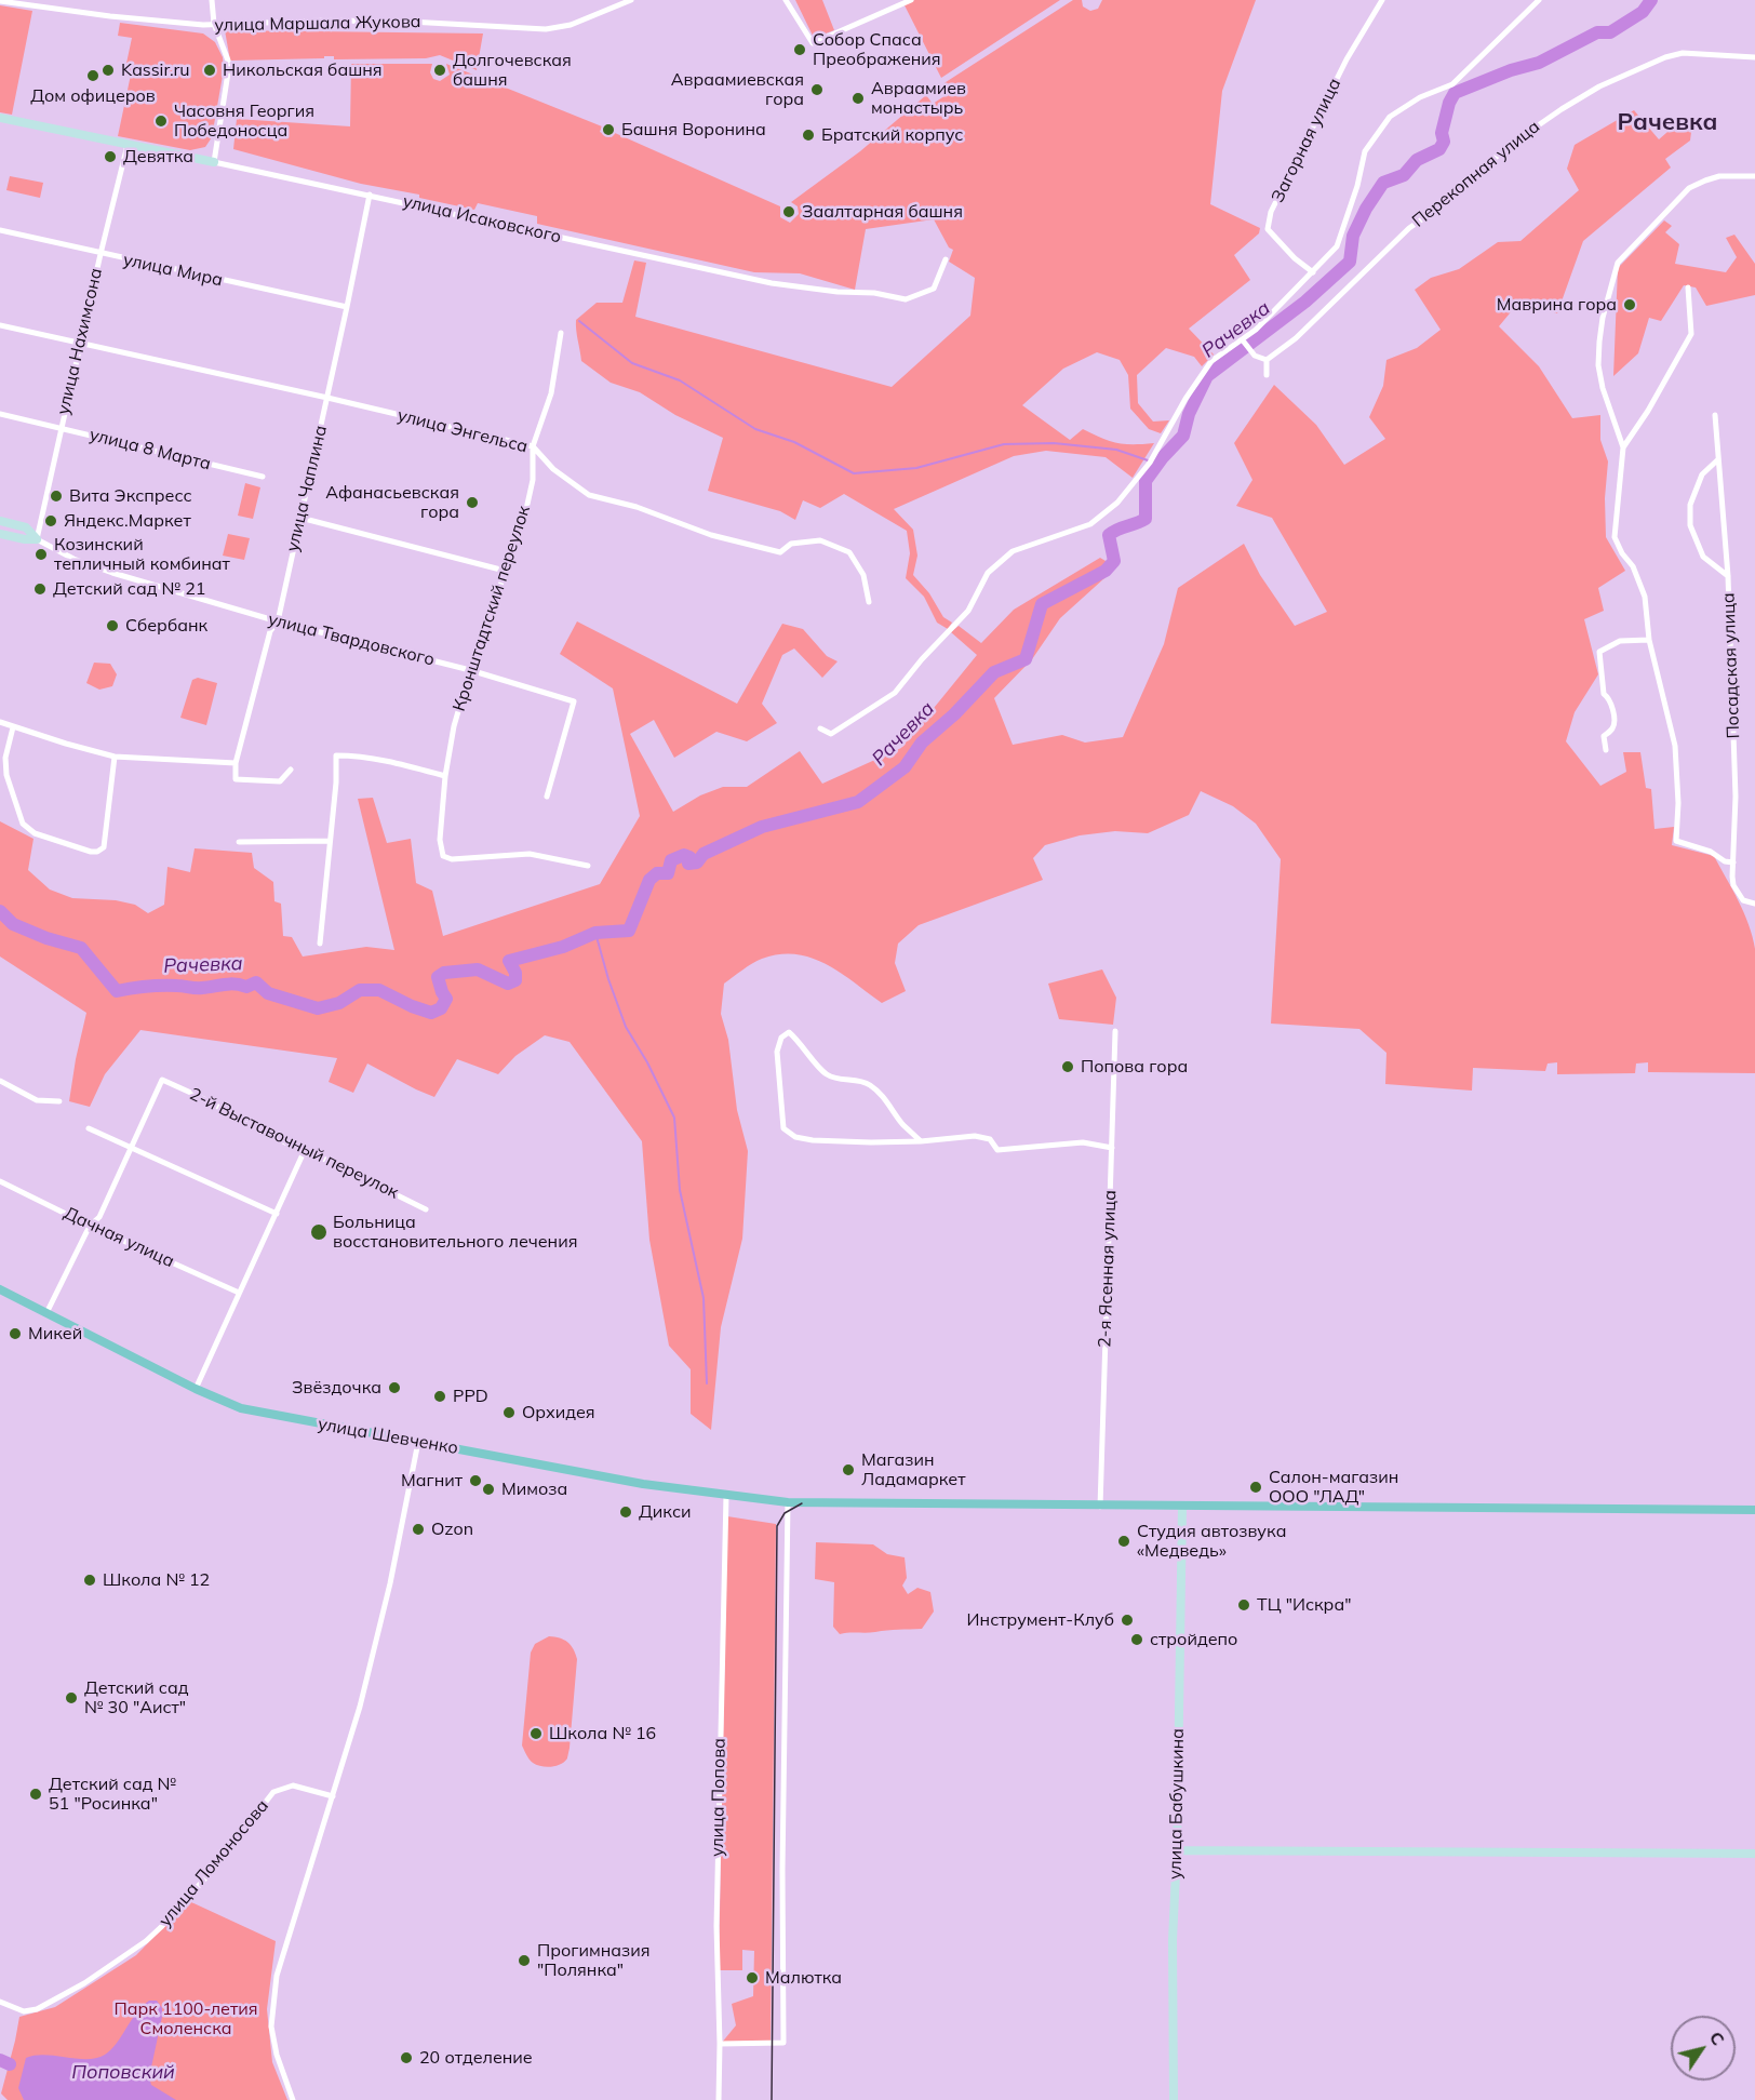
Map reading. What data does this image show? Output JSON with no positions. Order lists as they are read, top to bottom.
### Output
{
  "streets": {
    "main road": ["улица Шевченко"],
    "street": [
      "улица Маршала Жукова",
      "Загорная улица",
      "Перекопная улица",
      "улица Исаковского",
      "улица Мира",
      "улица Нахимсона",
      "улица Энгельса",
      "улица 8 Марта",
      "улица Чаплина",
      "Кронштадтский переулок",
      "улица Твардовского",
      "Посадская улица",
      "2-й Выставочный переулок",
      "Дачная улица",
      "2-я Ясенная улица",
      "улица Попова",
      "улица Бабушкина",
      "улица Ломоносова"
    ]
  },
  "crossings": [
    ["улица Исаковского", "улица Нахимсона"],
    ["улица Исаковского", "улица Чаплина"],
    ["улица Мира", "улица Нахимсона"],
    ["улица Мира", "улица Чаплина"],
    ["улица Нахимсона", "улица Энгельса"],
    ["улица Нахимсона", "улица 8 Марта"],
    ["улица Нахимсона", "улица Твардовского"],
    ["улица Энгельса", "улица Чаплина"],
    ["улица Энгельса", "Кронштадтский переулок"],
    ["улица Чаплина", "улица Твардовского"],
    ["Кронштадтский переулок", "улица Твардовского"],
    ["2-я Ясенная улица", "улица Шевченко"],
    ["улица Шевченко", "улица Попова"],
    ["улица Шевченко", "улица Бабушкина"]
  ],
  "districts": ["Рачевка"],
  "water": ["Рачевка", "Поповский"],
  "parks": ["Парк 1100-летия Смоленска"],
  "places": [
    "Собор Спаса Преображения",
    "Kassir.ru",
    "Никольская башня",
    "Долгочевская башня",
    "Дом офицеров",
    "Авраамиевская гора",
    "Авраамиев монастырь",
    "Часовня Георгия Победоносца",
    "Башня Воронина",
    "Братский корпус",
    "Девятка",
    "Заалтарная башня",
    "Маврина гора",
    "Вита Экспресс",
    "Афанасьевская гора",
    "Яндекс.Маркет",
    "Козинский тепличный комбинат",
    "Детский сад № 21",
    "Сбербанк",
    "Попова гора",
    "Больница восстановительного лечения",
    "Микей",
    "Звёздочка",
    "PPD",
    "Орхидея",
    "Магазин Ладамаркет",
    "Магнит",
    "Салон-магазин ООО \"ЛАД\"",
    "Мимоза",
    "Дикси",
    "Ozon",
    "Студия автозвука «Медведь»",
    "Школа № 12",
    "ТЦ \"Искра\"",
    "Инструмент-Клуб",
    "стройдепо",
    "Детский сад № 30 \"Аист\"",
    "Школа № 16",
    "Детский сад № 51 \"Росинка\"",
    "Прогимназия \"Полянка\"",
    "Малютка",
    "20 отделение"
  ],
  "north": "top right"
}
